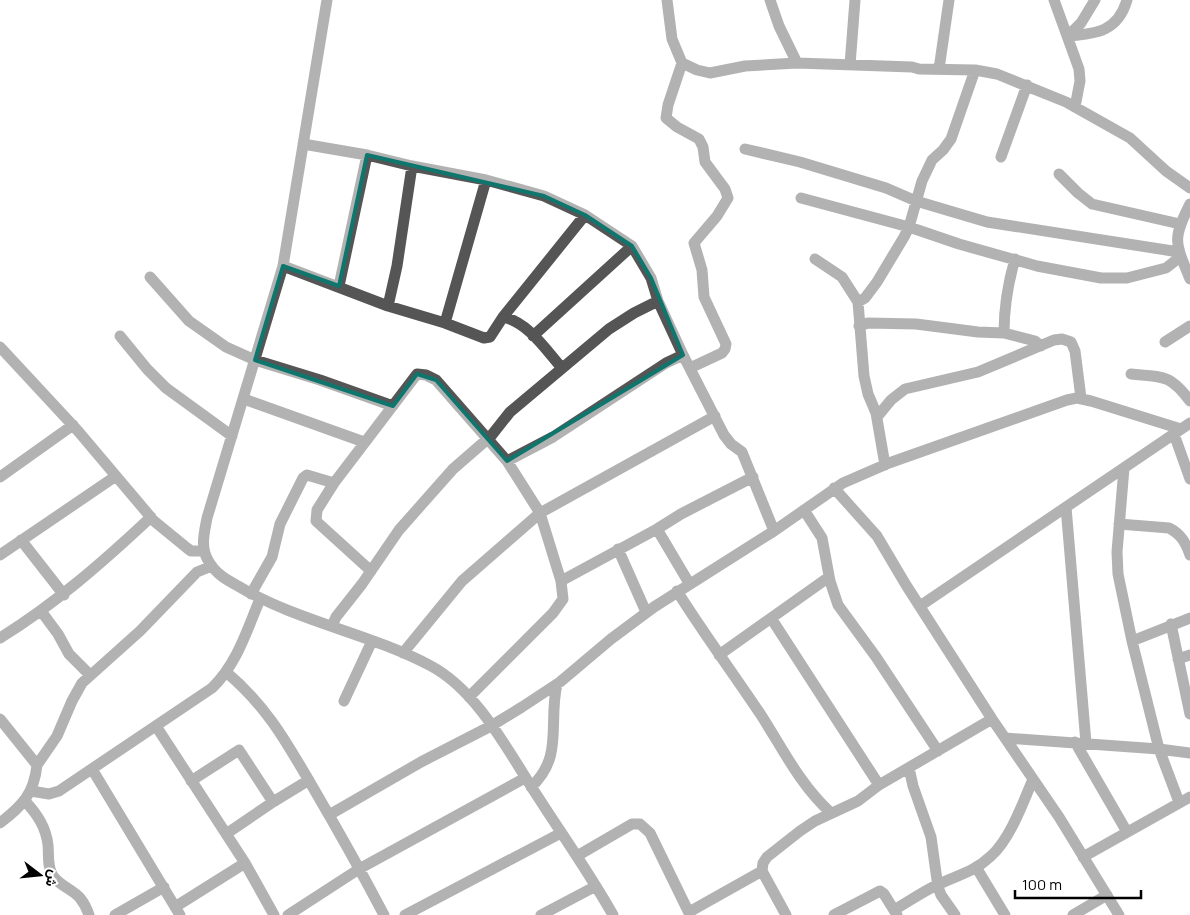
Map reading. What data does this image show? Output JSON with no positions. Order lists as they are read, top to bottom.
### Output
{
  "scale_bar": "100 m",
  "north": "right"
}
